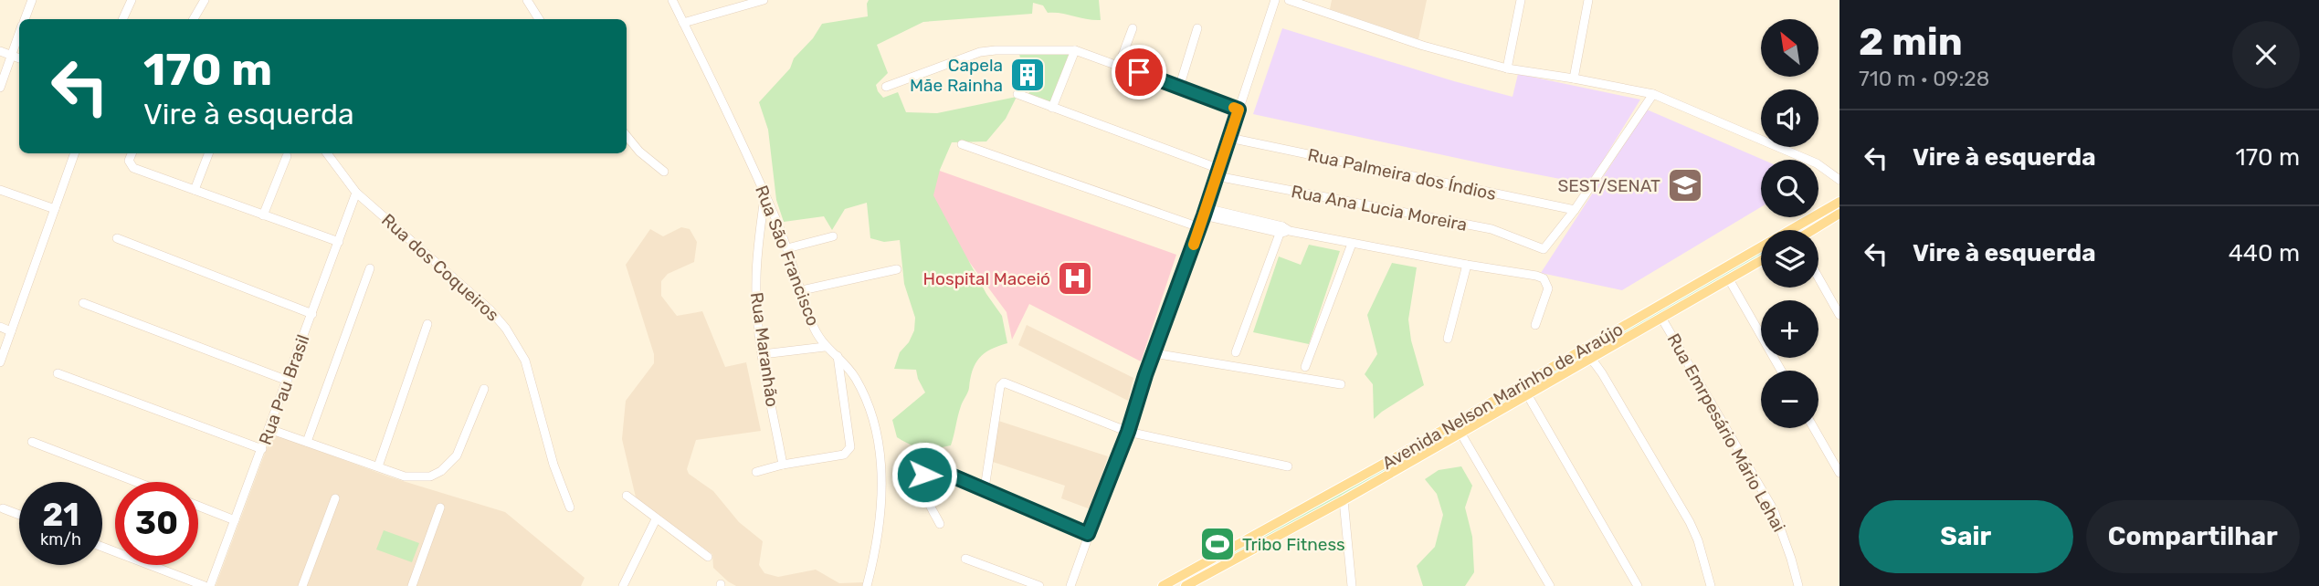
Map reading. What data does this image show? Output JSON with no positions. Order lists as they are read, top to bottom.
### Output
{
  "streets": {
    "main road": ["Avenida Nelson Marinho de Araújo"],
    "street": [
      "Rua Palmeira dos Índios",
      "Rua Ana Lucia Moreira",
      "Rua São Francisco",
      "Rua dos Coqueiros",
      "Rua Maranhão",
      "Rua Pau Brasil",
      "Rua Emrpesário Mário Lehai"
    ]
  },
  "crossings": [
    ["Rua Palmeira dos Índios", "Rua Ana Lucia Moreira"],
    ["Rua São Francisco", "Rua Maranhão"],
    ["Rua dos Coqueiros", "Rua Pau Brasil"],
    ["Avenida Nelson Marinho de Araújo", "Rua Emrpesário Mário Lehai"]
  ],
  "places": {
    "building": ["Capela Mãe Rainha"],
    "school or university": ["SEST/SENAT"],
    "hospital": ["Hospital Maceió"],
    "sports": ["Tribo Fitness"]
  },
  "north": "top left",
  "page": {
    "heading": ["2 min", "710 m · 09:28"],
    "map_buttons": ["+", "−"],
    "turn": ["170 m", "Vire à esquerda"],
    "list": [
      {
        "name": "Vire à esquerda",
        "value": "170 m"
      },
      {
        "name": "Vire à esquerda",
        "value": "440 m"
      }
    ],
    "speed": "21 km/h",
    "limit": "30",
    "buttons": ["Sair", "Compartilhar"]
  }
}
